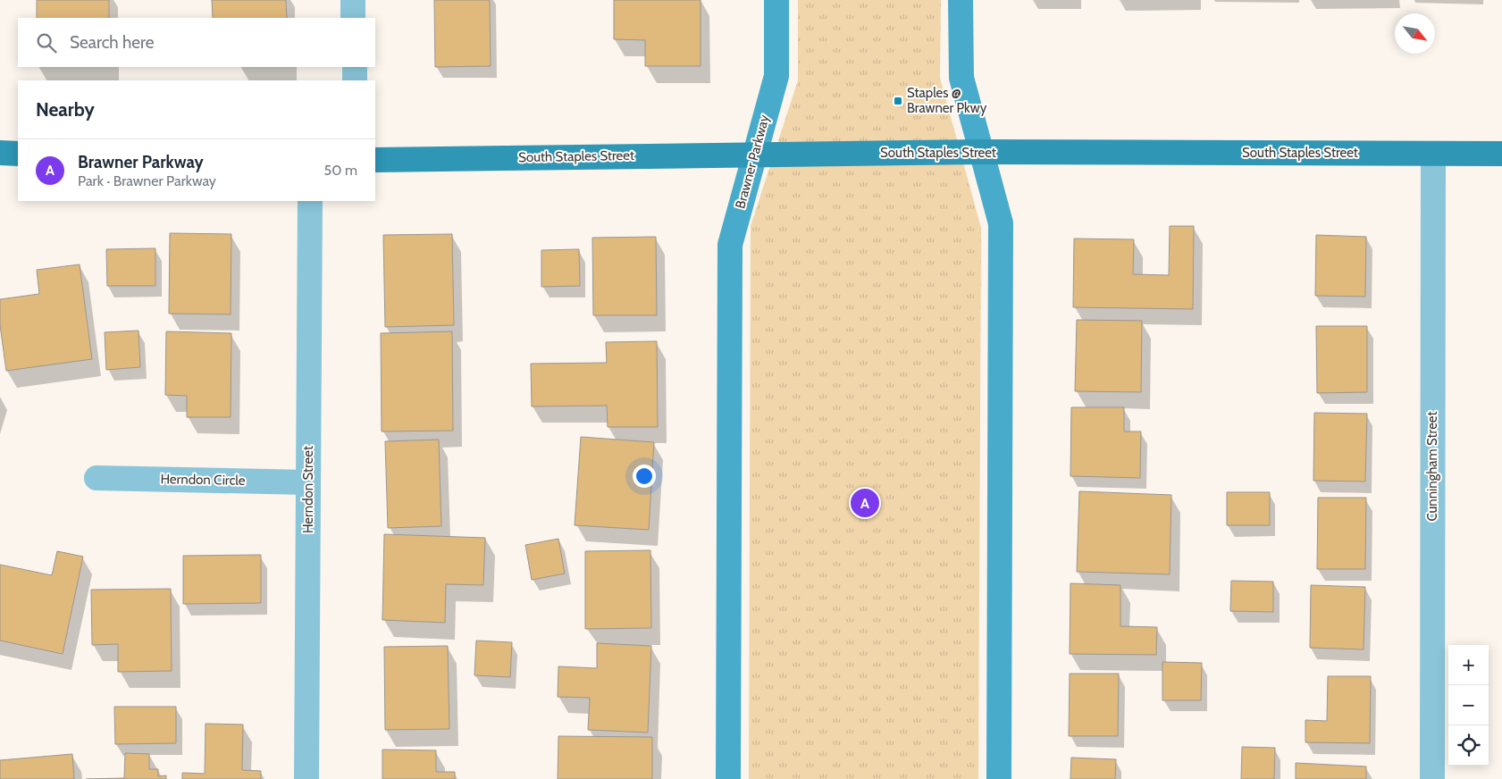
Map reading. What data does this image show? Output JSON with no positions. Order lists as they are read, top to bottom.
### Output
{
  "streets": {
    "main road": ["South Staples Street"],
    "street": [
      "Brawner Parkway",
      "Cunningham Street",
      "Herndon Circle",
      "Herndon Street"
    ]
  },
  "crossings": [
    ["South Staples Street", "Brawner Parkway"],
    ["South Staples Street", "Cunningham Street"],
    ["Herndon Circle", "Herndon Street"]
  ],
  "places": {
    "transit": ["Staples @ Brawner Pkwy"]
  },
  "north": "bottom right",
  "page": {
    "search": "Search here",
    "heading": "Nearby",
    "list": [
      {
        "mark": "A",
        "name": "Brawner Parkway",
        "note": "Park · Brawner Parkway",
        "value": "50 m"
      }
    ],
    "pins": "A",
    "map_buttons": ["+", "−"]
  }
}
